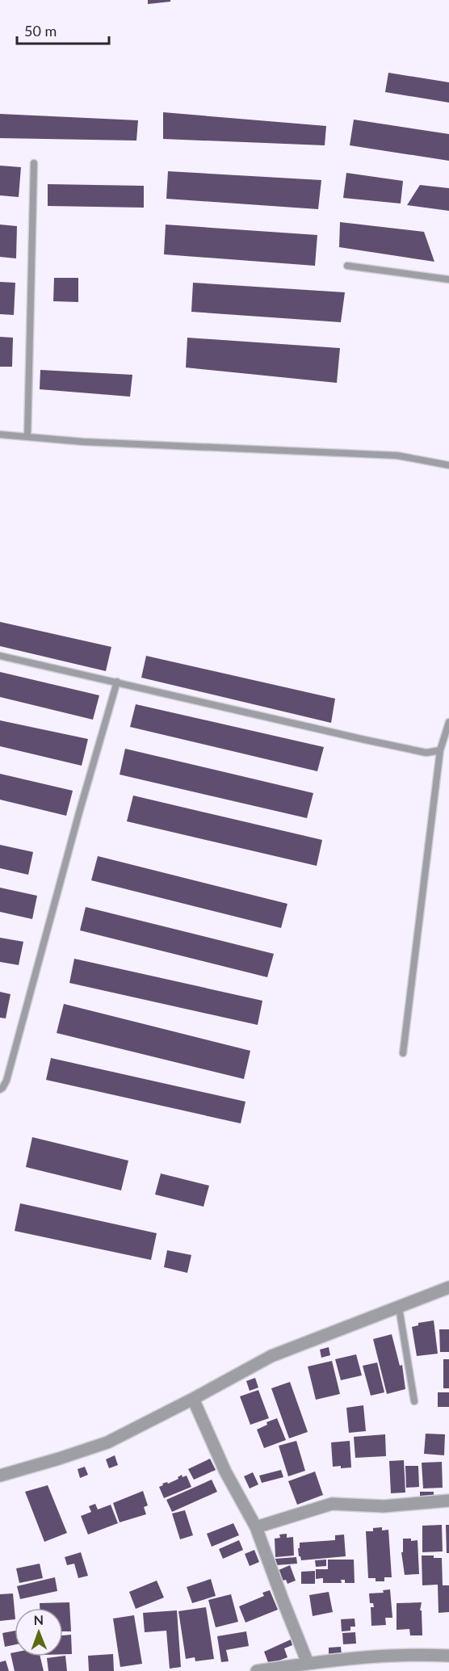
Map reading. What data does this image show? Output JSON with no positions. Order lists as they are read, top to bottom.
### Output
{
  "scale_bar": "50 m",
  "north": "top"
}
